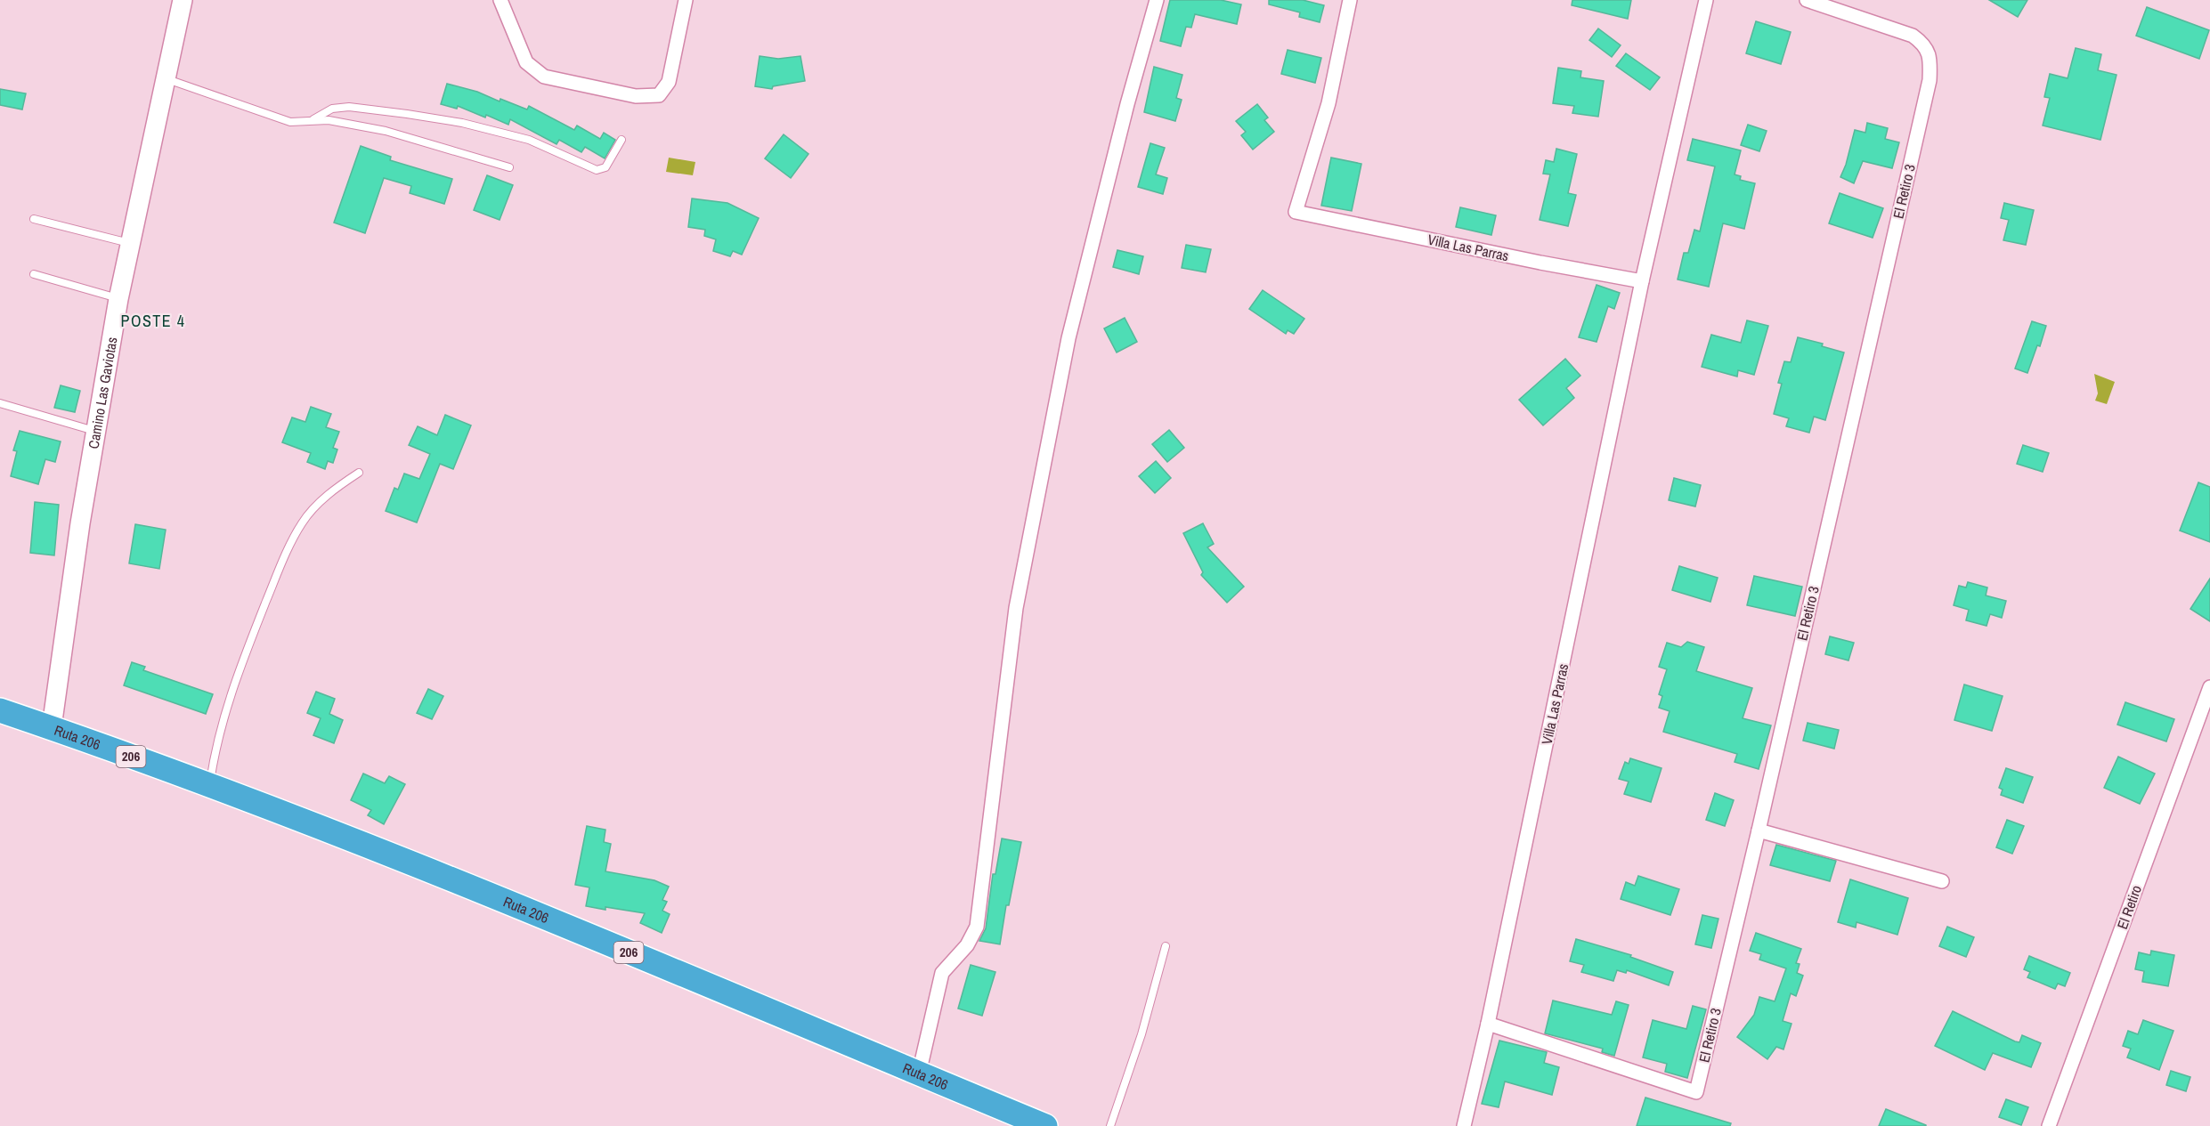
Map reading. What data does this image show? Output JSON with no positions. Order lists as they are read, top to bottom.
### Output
{
  "streets": {
    "highway": ["Ruta 206", "206"],
    "street": [
      "El Retiro 3",
      "Villa Las Parras",
      "Camino Las Gaviotas",
      "El Retiro"
    ]
  },
  "crossings": [
    ["El Retiro 3", "Villa Las Parras"],
    ["Camino Las Gaviotas", "Ruta 206"]
  ],
  "districts": ["POSTE 4"]
}
